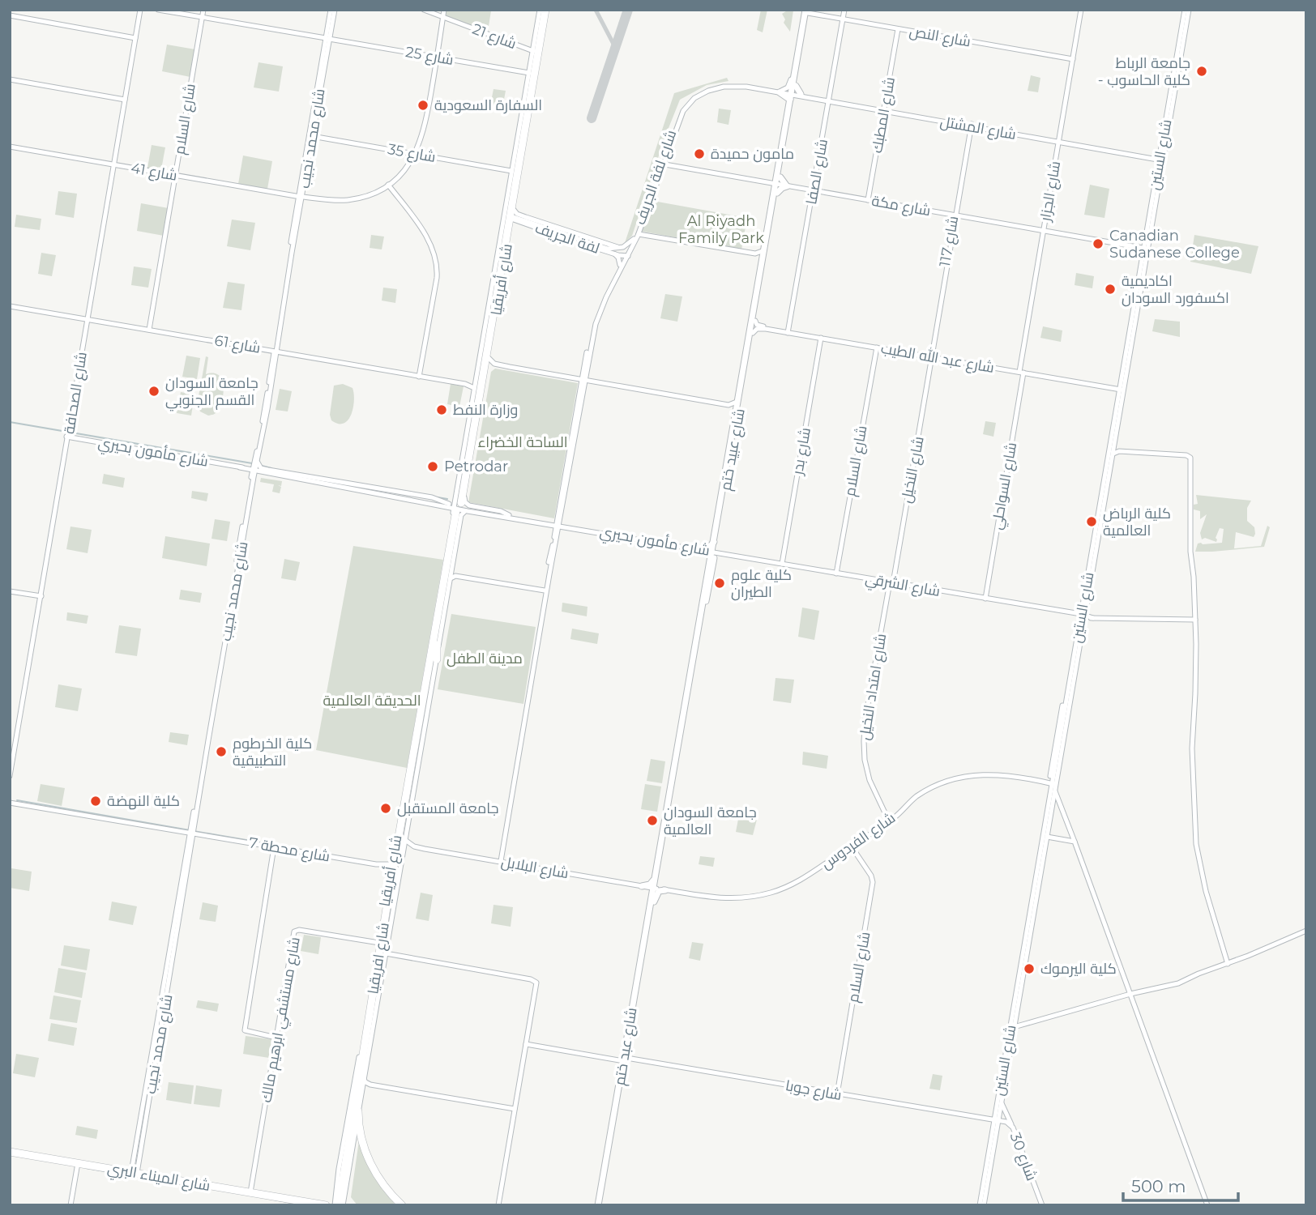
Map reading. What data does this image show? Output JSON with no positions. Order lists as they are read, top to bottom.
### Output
{
  "streets": {
    "highway": ["شارع أفريقيا", "شارع افريقيا", "شارع الميناء البري"],
    "main road": ["شارع عبيد ختم", "شارع عبد ختم"],
    "street": [
      "شارع 21",
      "شارع النص",
      "شارع 25",
      "شارع المطبك",
      "شارع السلام",
      "شارع المشتل",
      "شارع محمد نجيب",
      "شارع 35",
      "شارع الستين",
      "شارع 41",
      "شارع الصفا",
      "شارع لفة الجريف",
      "شارع الجزار",
      "شارع مكة",
      "لفة الجريف",
      "شارع 117",
      "شارع 61",
      "شارع عبد الله الطيب",
      "شارع الصحافة",
      "شارع بدر",
      "شارع مأمون بحيري",
      "شارع النخيل",
      "شارع السواحلي",
      "شارع الشرقي",
      "شارع امتداد النخيل",
      "شارع الفردوس",
      "شارع محطة 7",
      "شارع البلابل",
      "شارع مستشفي ابرهيم مالك",
      "شارع جوبا",
      "شارع 30"
    ]
  },
  "crossings": [
    ["شارع 21", "شارع أفريقيا"],
    ["شارع النص", "شارع المطبك"],
    ["شارع النص", "شارع الصفا"],
    ["شارع النص", "شارع الجزار"],
    ["شارع النص", "شارع عبيد ختم"],
    ["شارع 25", "شارع السلام"],
    ["شارع 25", "شارع محمد نجيب"],
    ["شارع 25", "شارع أفريقيا"],
    ["شارع المطبك", "شارع المشتل"],
    ["شارع المطبك", "شارع مكة"],
    ["شارع السلام", "شارع 41"],
    ["شارع السلام", "شارع 61"],
    ["شارع السلام", "شارع عبد الله الطيب"],
    ["شارع السلام", "شارع الشرقي"],
    ["شارع السلام", "شارع الفردوس"],
    ["شارع السلام", "شارع جوبا"],
    ["شارع المشتل", "شارع الستين"],
    ["شارع المشتل", "شارع الصفا"],
    ["شارع المشتل", "شارع الجزار"],
    ["شارع المشتل", "شارع 117"],
    ["شارع المشتل", "شارع عبيد ختم"],
    ["شارع محمد نجيب", "شارع 35"],
    ["شارع محمد نجيب", "شارع 41"],
    ["شارع محمد نجيب", "شارع 61"],
    ["شارع محمد نجيب", "شارع مأمون بحيري"],
    ["شارع محمد نجيب", "شارع محطة 7"],
    ["شارع محمد نجيب", "شارع الميناء البري"],
    ["شارع 35", "شارع أفريقيا"],
    ["شارع الستين", "شارع مكة"],
    ["شارع الستين", "شارع عبد الله الطيب"],
    ["شارع الستين", "شارع الشرقي"],
    ["شارع الستين", "شارع الفردوس"],
    ["شارع الستين", "شارع جوبا"],
    ["شارع الستين", "شارع 30"],
    ["شارع 41", "شارع الصحافة"],
    ["شارع الصفا", "شارع مكة"],
    ["شارع الصفا", "شارع عبد الله الطيب"],
    ["شارع لفة الجريف", "شارع مكة"],
    ["شارع لفة الجريف", "لفة الجريف"],
    ["شارع لفة الجريف", "شارع أفريقيا"],
    ["شارع لفة الجريف", "شارع عبيد ختم"],
    ["شارع الجزار", "شارع مكة"],
    ["شارع الجزار", "شارع عبد الله الطيب"],
    ["شارع الجزار", "شارع السواحلي"],
    ["شارع مكة", "شارع 117"],
    ["شارع مكة", "شارع عبيد ختم"],
    ["لفة الجريف", "شارع أفريقيا"],
    ["شارع 117", "شارع عبد الله الطيب"],
    ["شارع 117", "شارع النخيل"],
    ["شارع أفريقيا", "شارع مأمون بحيري"],
    ["شارع أفريقيا", "شارع البلابل"],
    ["شارع أفريقيا", "شارع افريقيا"],
    ["شارع أفريقيا", "شارع مستشفي ابرهيم مالك"],
    ["شارع 61", "شارع الصحافة"],
    ["شارع عبد الله الطيب", "شارع عبيد ختم"],
    ["شارع عبد الله الطيب", "شارع بدر"],
    ["شارع عبد الله الطيب", "شارع النخيل"],
    ["شارع عبد الله الطيب", "شارع السواحلي"],
    ["شارع الصحافة", "شارع مأمون بحيري"],
    ["شارع عبيد ختم", "شارع الشرقي"],
    ["شارع عبيد ختم", "شارع الفردوس"],
    ["شارع عبيد ختم", "شارع البلابل"],
    ["شارع عبيد ختم", "شارع عبد ختم"],
    ["شارع بدر", "شارع الشرقي"],
    ["شارع مأمون بحيري", "شارع افريقيا"],
    ["شارع النخيل", "شارع الشرقي"],
    ["شارع النخيل", "شارع امتداد النخيل"],
    ["شارع السواحلي", "شارع الشرقي"],
    ["شارع الشرقي", "شارع امتداد النخيل"],
    ["شارع امتداد النخيل", "شارع الفردوس"],
    ["شارع الفردوس", "شارع البلابل"],
    ["شارع الفردوس", "شارع عبد ختم"],
    ["شارع البلابل", "شارع عبد ختم"],
    ["شارع مستشفي ابرهيم مالك", "شارع الميناء البري"],
    ["شارع عبد ختم", "شارع جوبا"],
    ["شارع جوبا", "شارع 30"]
  ],
  "parks": [
    "Al Riyadh Family Park",
    "الساحة الخضراء",
    "مدينة الطفل",
    "الحديقة العالمية"
  ],
  "places": [
    "جامعة الرباط - كلية الحاسوب",
    "السفارة السعودية",
    "مامون حميدة",
    "Canadian Sudanese College",
    "اكاديمية اكسفورد السودان",
    "جامعة السودان القسم الجنوبي",
    "وزارة النفط",
    "Petrodar",
    "كلية الرباض العالمية",
    "كلية علوم الطيران",
    "كلية الخرطوم التطبيقية",
    "كلية النهضة",
    "جامعة المستقبل",
    "جامعة السودان العالمية",
    "كلية اليرموك"
  ],
  "scale_bar": "500 m"
}
